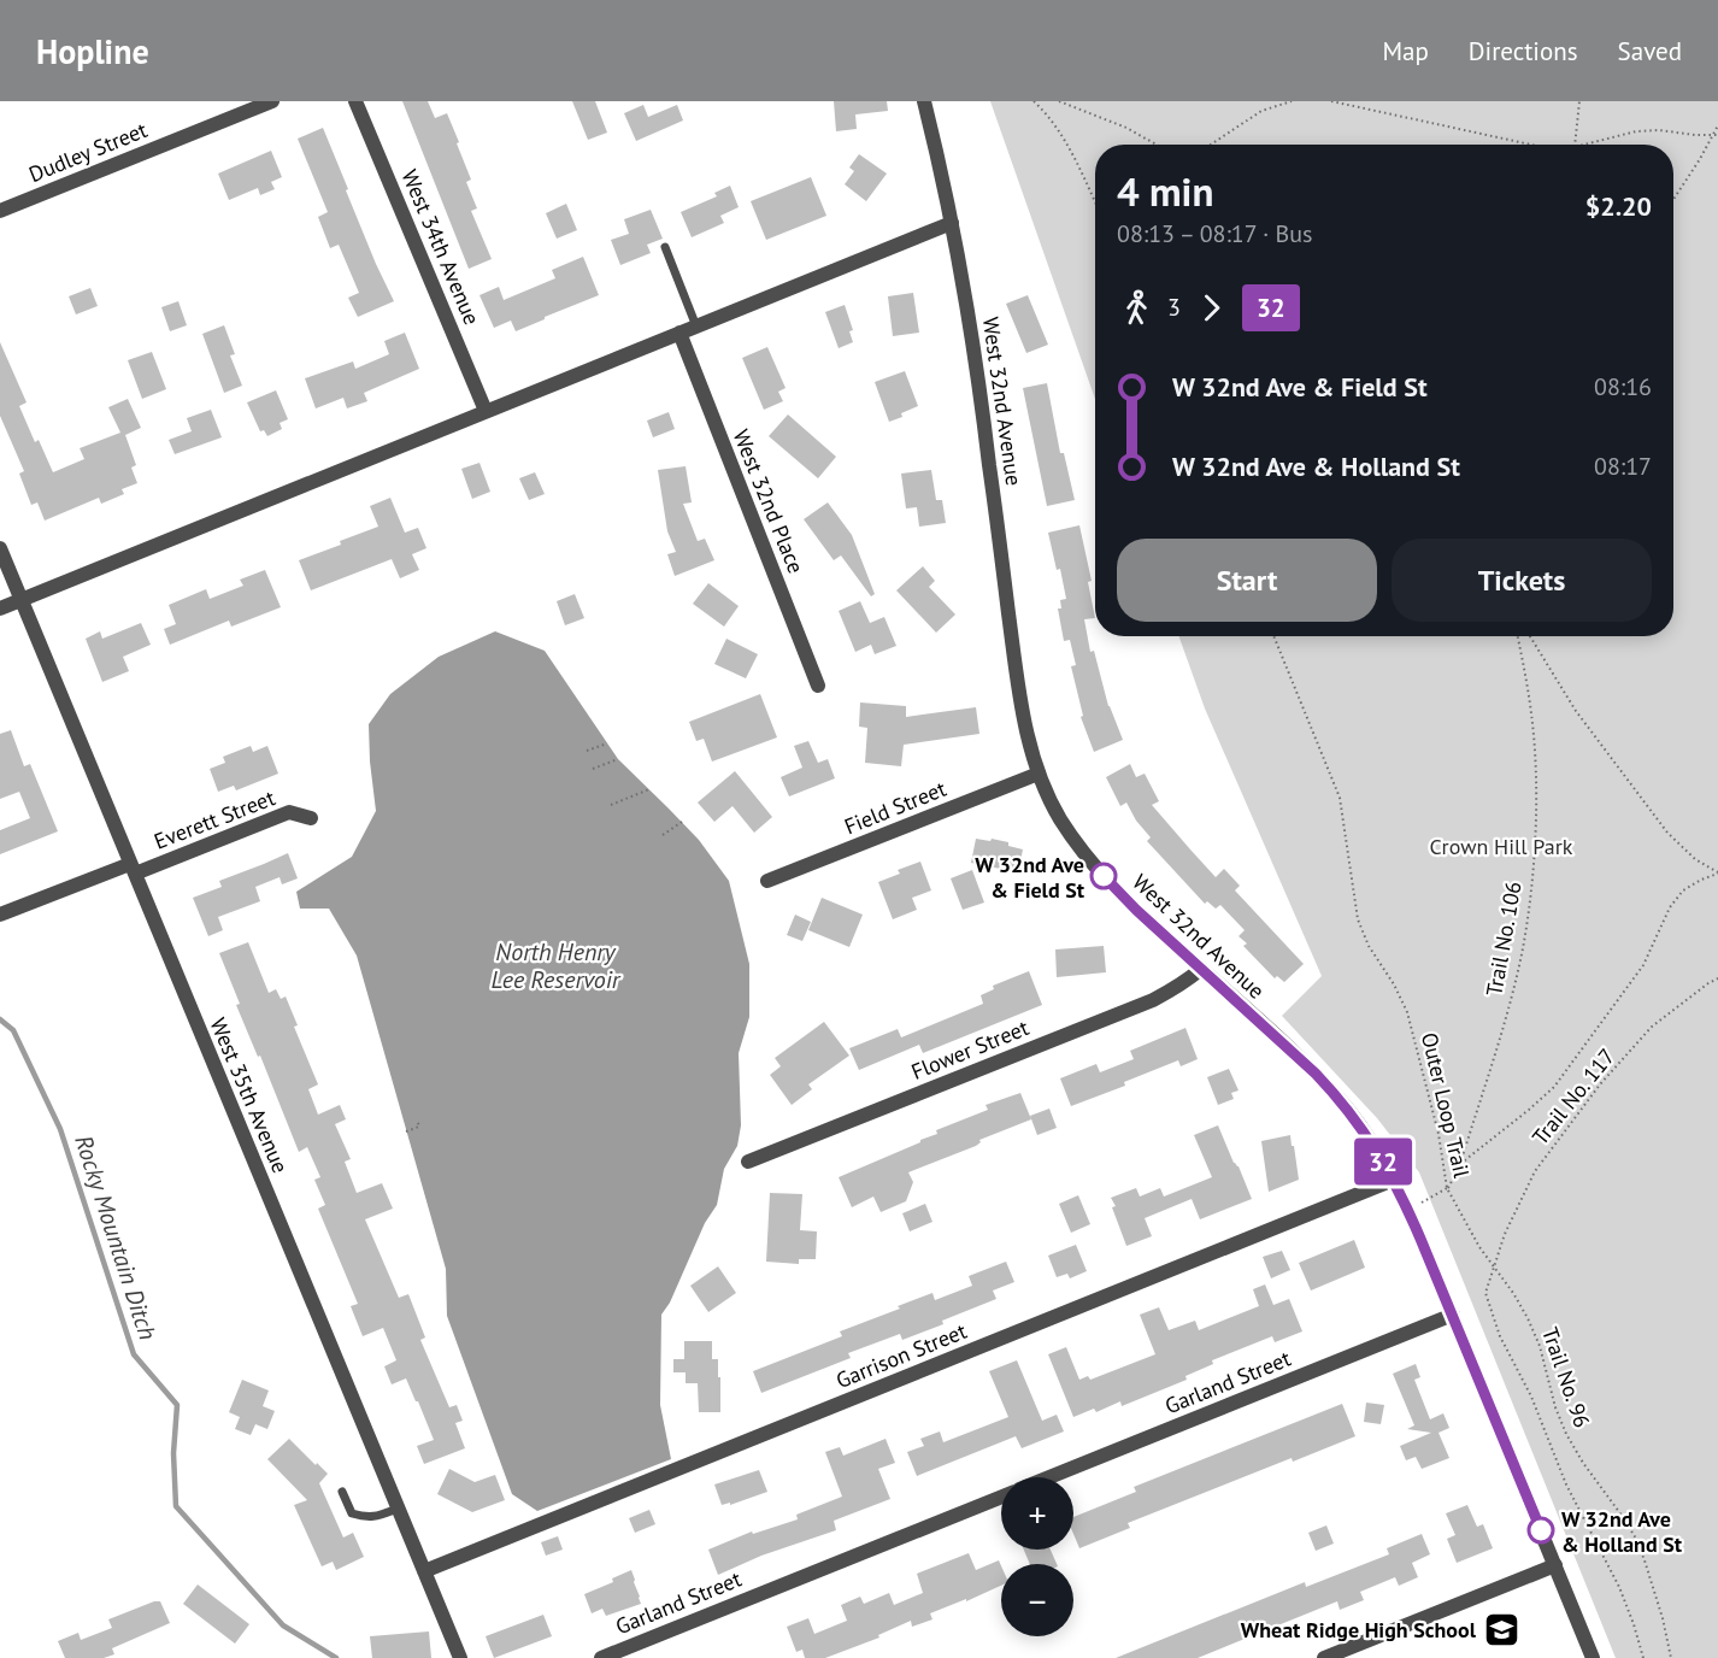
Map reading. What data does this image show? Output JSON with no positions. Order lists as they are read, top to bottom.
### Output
{
  "streets": {
    "street": [
      "Dudley Street",
      "West 34th Avenue",
      "West 32nd Avenue",
      "West 32nd Place",
      "Field Street",
      "Everett Street",
      "Flower Street",
      "West 35th Avenue",
      "Garrison Street",
      "Garland Street"
    ],
    "path": [
      "Trail No. 106",
      "Trail No. 117",
      "Outer Loop Trail",
      "Trail No. 96"
    ]
  },
  "crossings": [
    ["West 32nd Avenue", "Field Street"],
    ["West 32nd Avenue", "Flower Street"],
    ["West 32nd Avenue", "Garrison Street"],
    ["West 32nd Avenue", "Garland Street"],
    ["Everett Street", "West 35th Avenue"],
    ["West 35th Avenue", "Garrison Street"],
    ["Trail No. 117", "Outer Loop Trail"],
    ["Trail No. 117", "Trail No. 96"],
    ["Outer Loop Trail", "Trail No. 96"]
  ],
  "water": ["North Henry Lee Reservoir", "Rocky Mountain Ditch"],
  "parks": ["Crown Hill Park"],
  "places": {
    "other": ["W 32nd Ave & Field St", "W 32nd Ave & Holland St"],
    "school or university": ["Wheat Ridge High School"]
  },
  "lines": ["bus line 32"],
  "page": {
    "header": "Hopline",
    "nav": ["Map", "Directions", "Saved"],
    "on_map": "32",
    "heading": ["4 min", "08:13 – 08:17 · Bus", "$2.20"],
    "legs": ["3", "32"],
    "list": [
      {
        "name": "W 32nd Ave & Field St",
        "value": "08:16"
      },
      {
        "name": "W 32nd Ave & Holland St",
        "value": "08:17"
      }
    ],
    "buttons": ["Start", "Tickets"],
    "map_buttons": ["+", "−"]
  }
}
